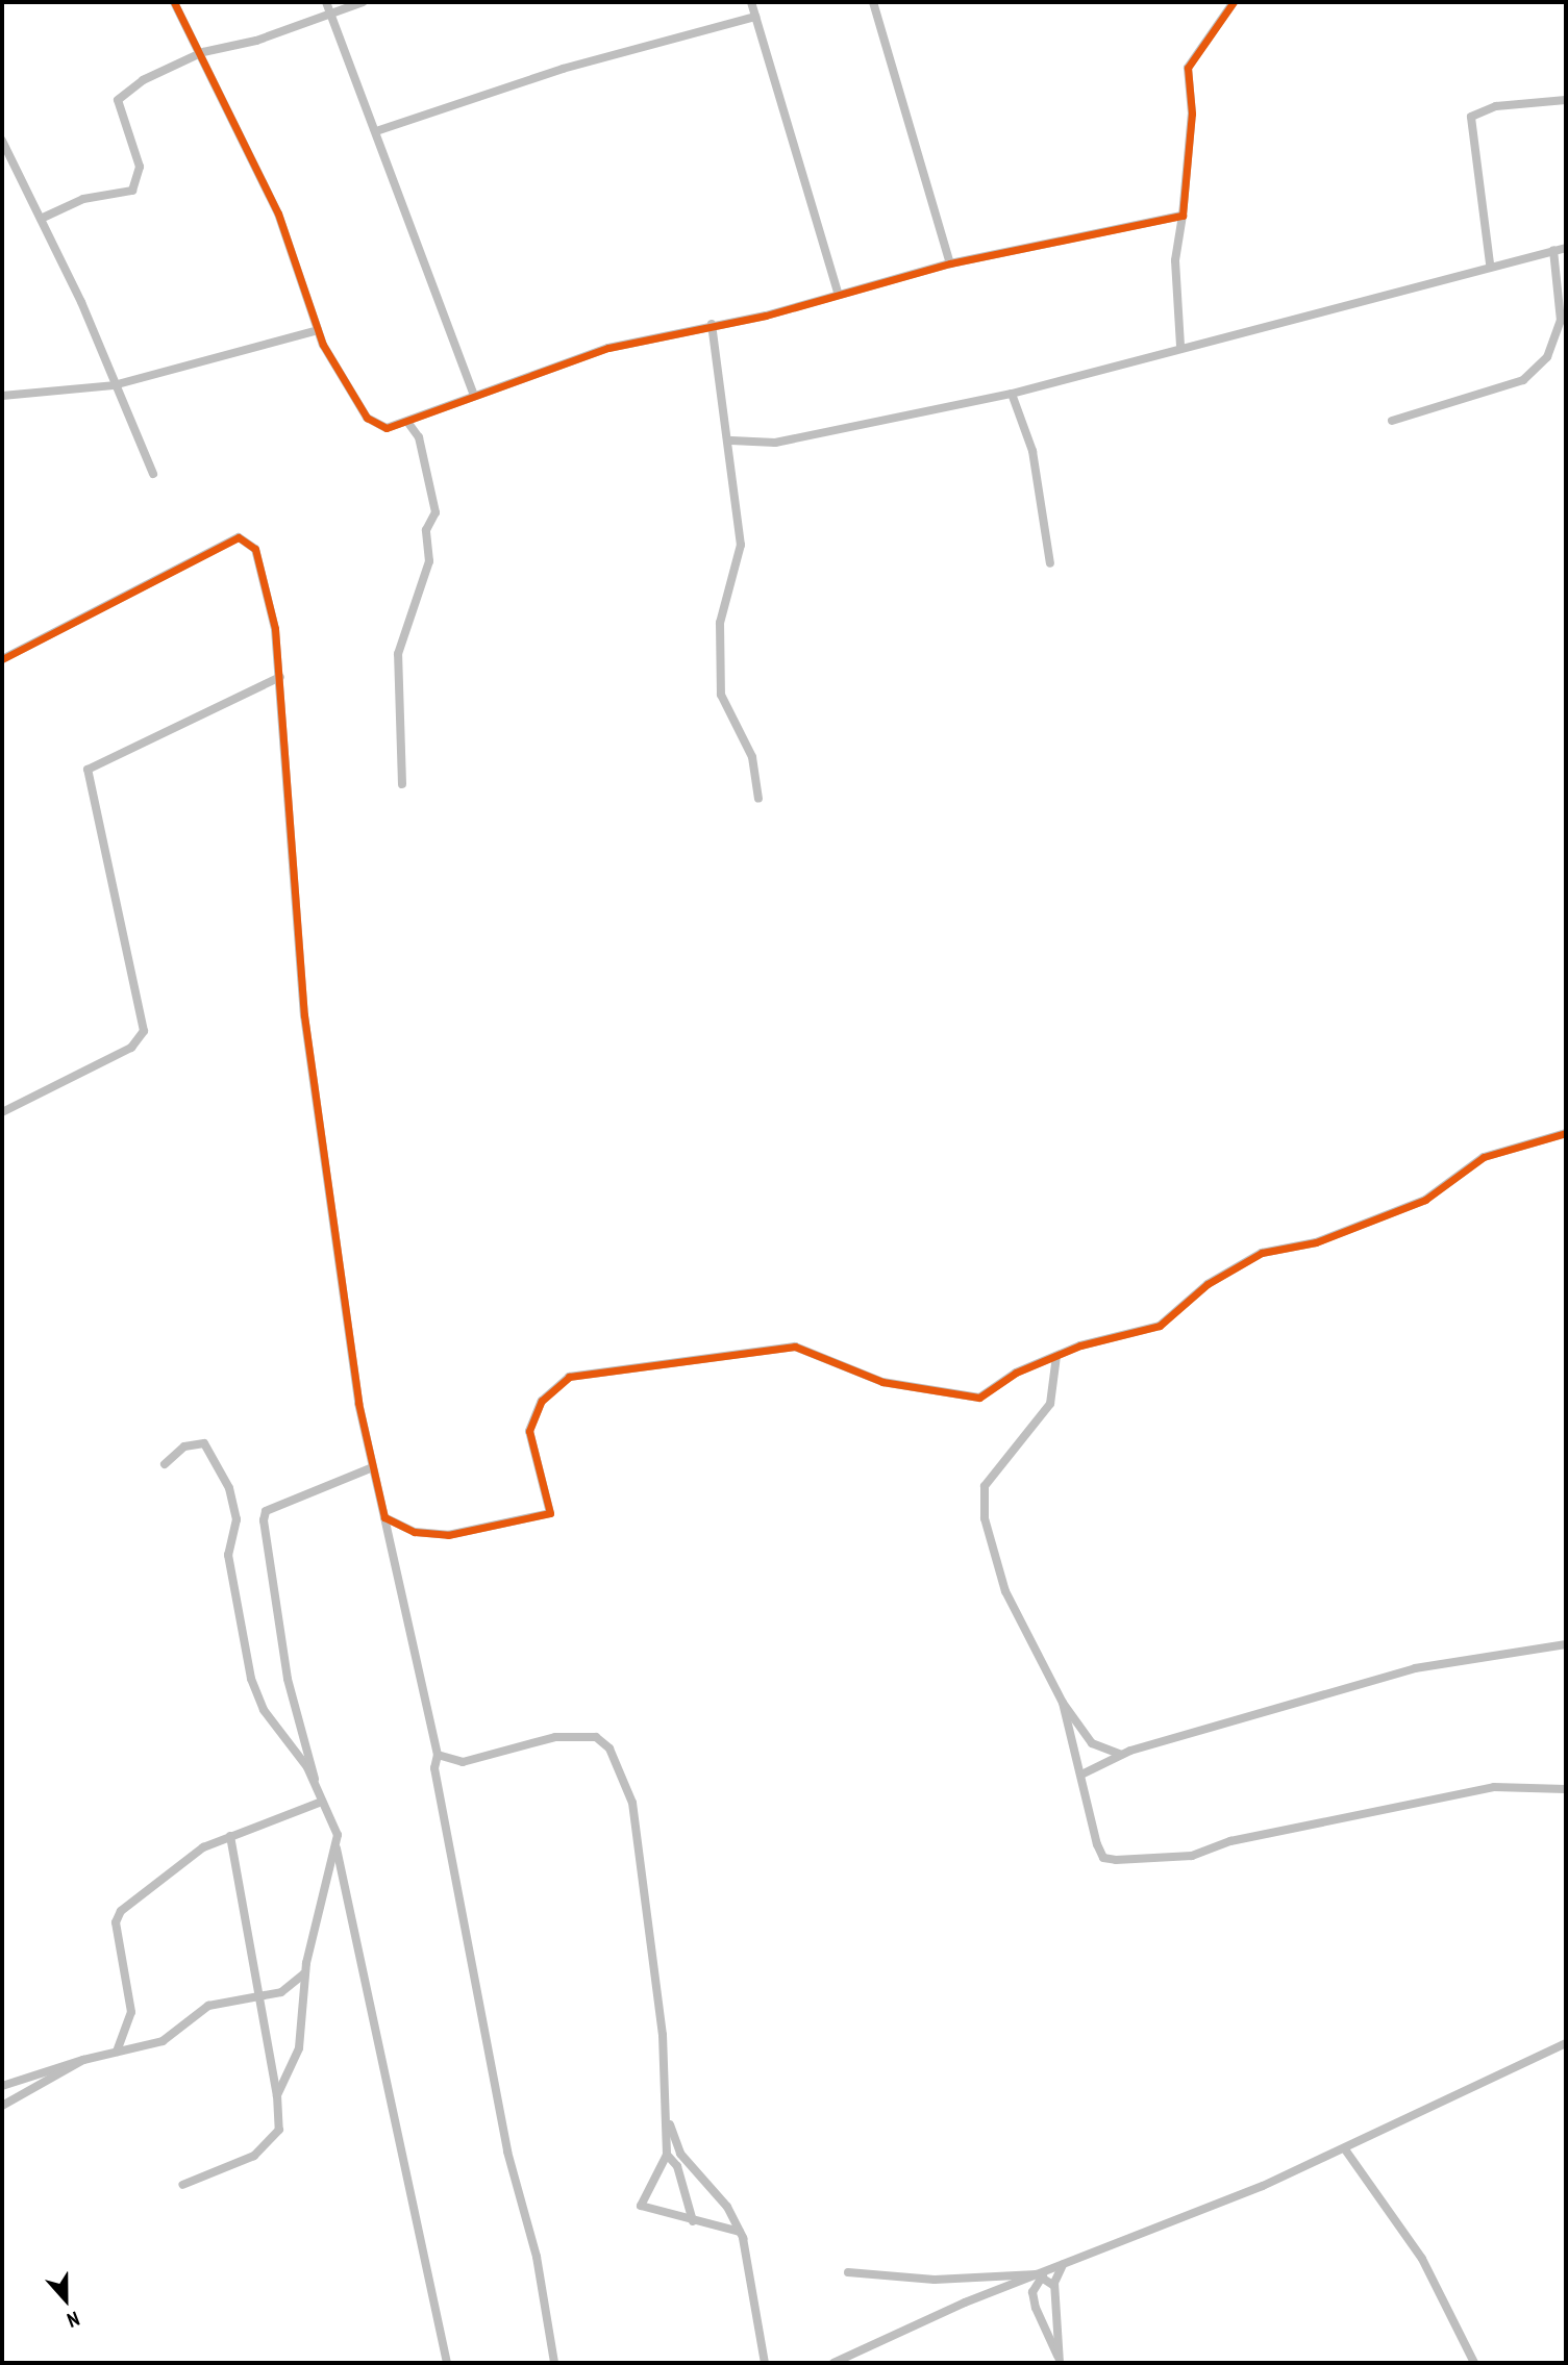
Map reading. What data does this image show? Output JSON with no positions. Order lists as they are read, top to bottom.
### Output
{
  "north": "bottom"
}
